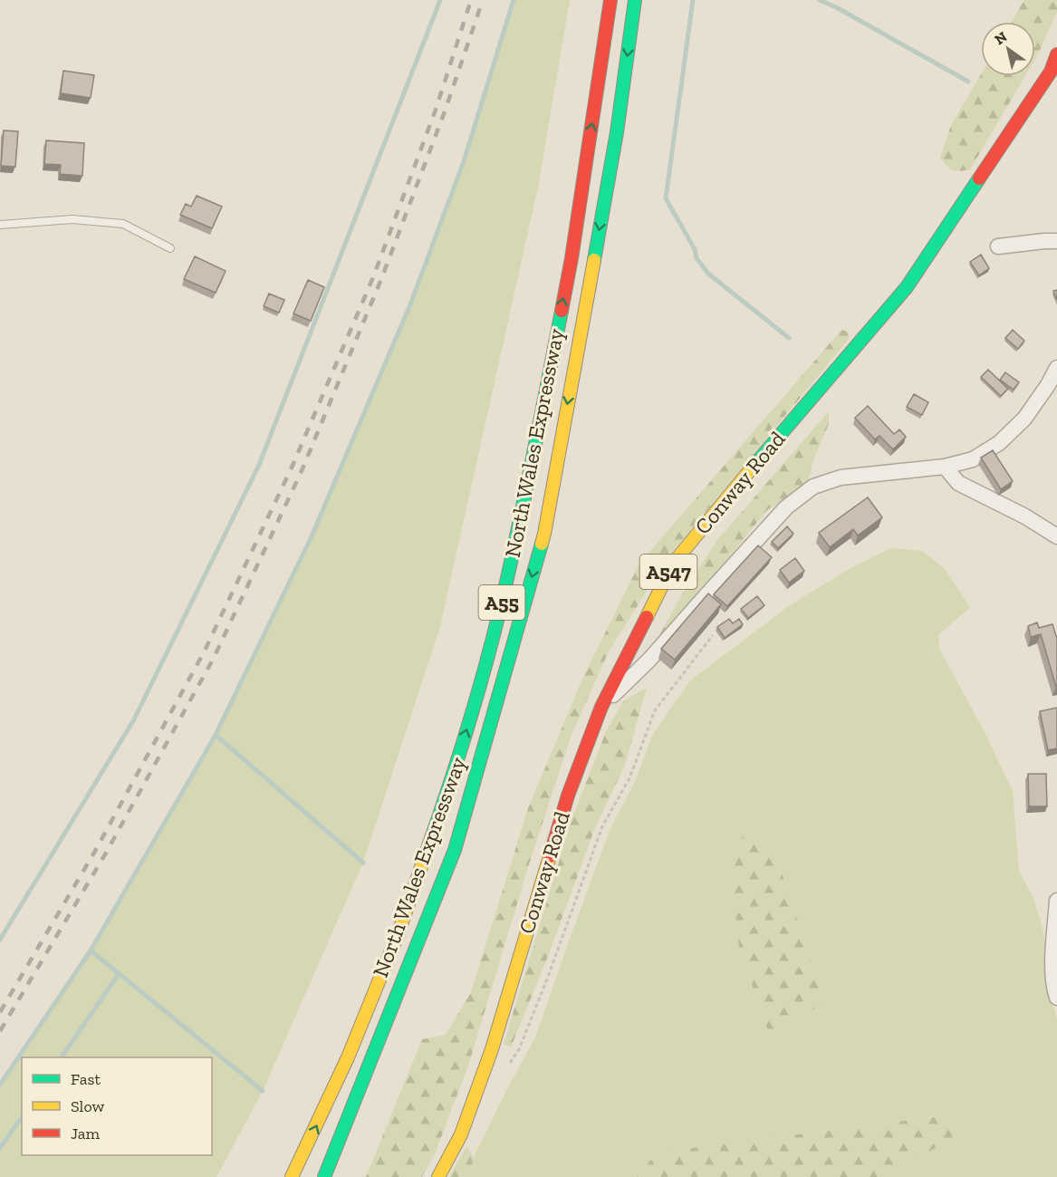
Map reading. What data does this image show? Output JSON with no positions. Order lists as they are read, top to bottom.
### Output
{
  "streets": {
    "main road": [
      "North Wales Expressway",
      "Conway Road",
      "A547",
      "A55"
    ]
  },
  "legend": ["Fast", "Slow", "Jam"],
  "north": "top left"
}
